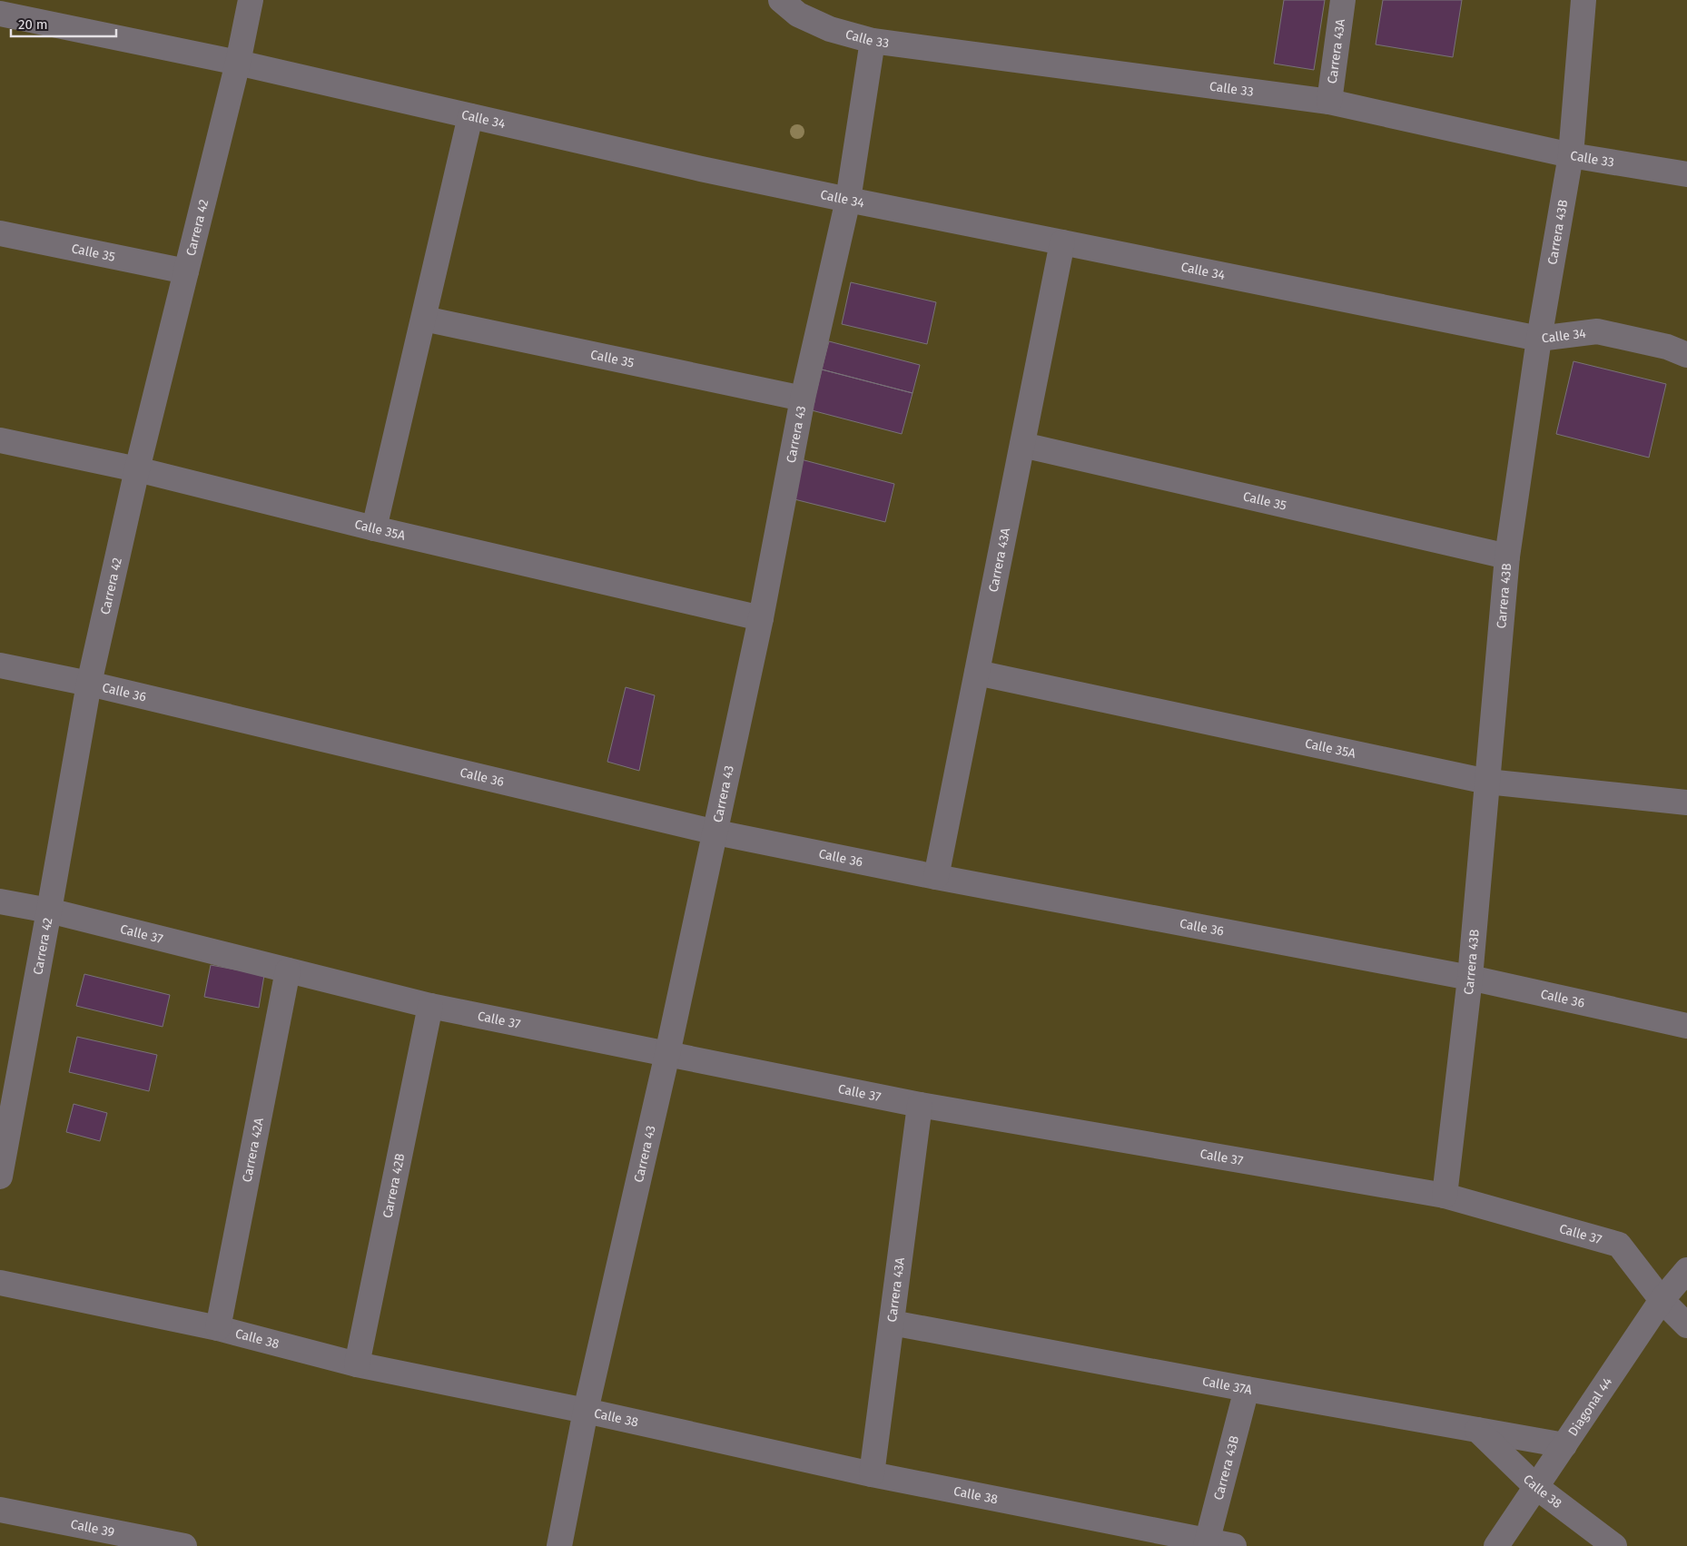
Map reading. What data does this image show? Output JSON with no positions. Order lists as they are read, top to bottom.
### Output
{
  "streets": {
    "street": [
      "Calle 33",
      "Carrera 43A",
      "Calle 34",
      "Carrera 42",
      "Carrera 43B",
      "Calle 35",
      "Carrera 43",
      "Calle 35A",
      "Calle 36",
      "Calle 37",
      "Carrera 42A",
      "Carrera 42B",
      "Calle 38",
      "Calle 37A",
      "Diagonal 44",
      "Calle 39"
    ]
  },
  "crossings": [
    ["Calle 33", "Carrera 43A"],
    ["Calle 33", "Carrera 43B"],
    ["Calle 33", "Carrera 43"],
    ["Carrera 43A", "Calle 34"],
    ["Carrera 43A", "Calle 35"],
    ["Carrera 43A", "Calle 35A"],
    ["Carrera 43A", "Calle 36"],
    ["Carrera 43A", "Calle 37"],
    ["Carrera 43A", "Calle 38"],
    ["Carrera 43A", "Calle 37A"],
    ["Calle 34", "Carrera 42"],
    ["Calle 34", "Carrera 43B"],
    ["Calle 34", "Carrera 43"],
    ["Carrera 42", "Calle 35"],
    ["Carrera 42", "Calle 35A"],
    ["Carrera 42", "Calle 36"],
    ["Carrera 42", "Calle 37"],
    ["Carrera 43B", "Calle 35"],
    ["Carrera 43B", "Calle 35A"],
    ["Carrera 43B", "Calle 36"],
    ["Carrera 43B", "Calle 37"],
    ["Carrera 43B", "Calle 38"],
    ["Carrera 43B", "Calle 37A"],
    ["Calle 35", "Carrera 43"],
    ["Carrera 43", "Calle 35A"],
    ["Carrera 43", "Calle 36"],
    ["Carrera 43", "Calle 37"],
    ["Carrera 43", "Calle 38"],
    ["Calle 37", "Carrera 42A"],
    ["Calle 37", "Carrera 42B"],
    ["Calle 37", "Diagonal 44"],
    ["Carrera 42A", "Calle 38"],
    ["Carrera 42B", "Calle 38"],
    ["Calle 38", "Calle 37A"],
    ["Calle 38", "Diagonal 44"],
    ["Calle 37A", "Diagonal 44"]
  ],
  "scale_bar": "20 m"
}
